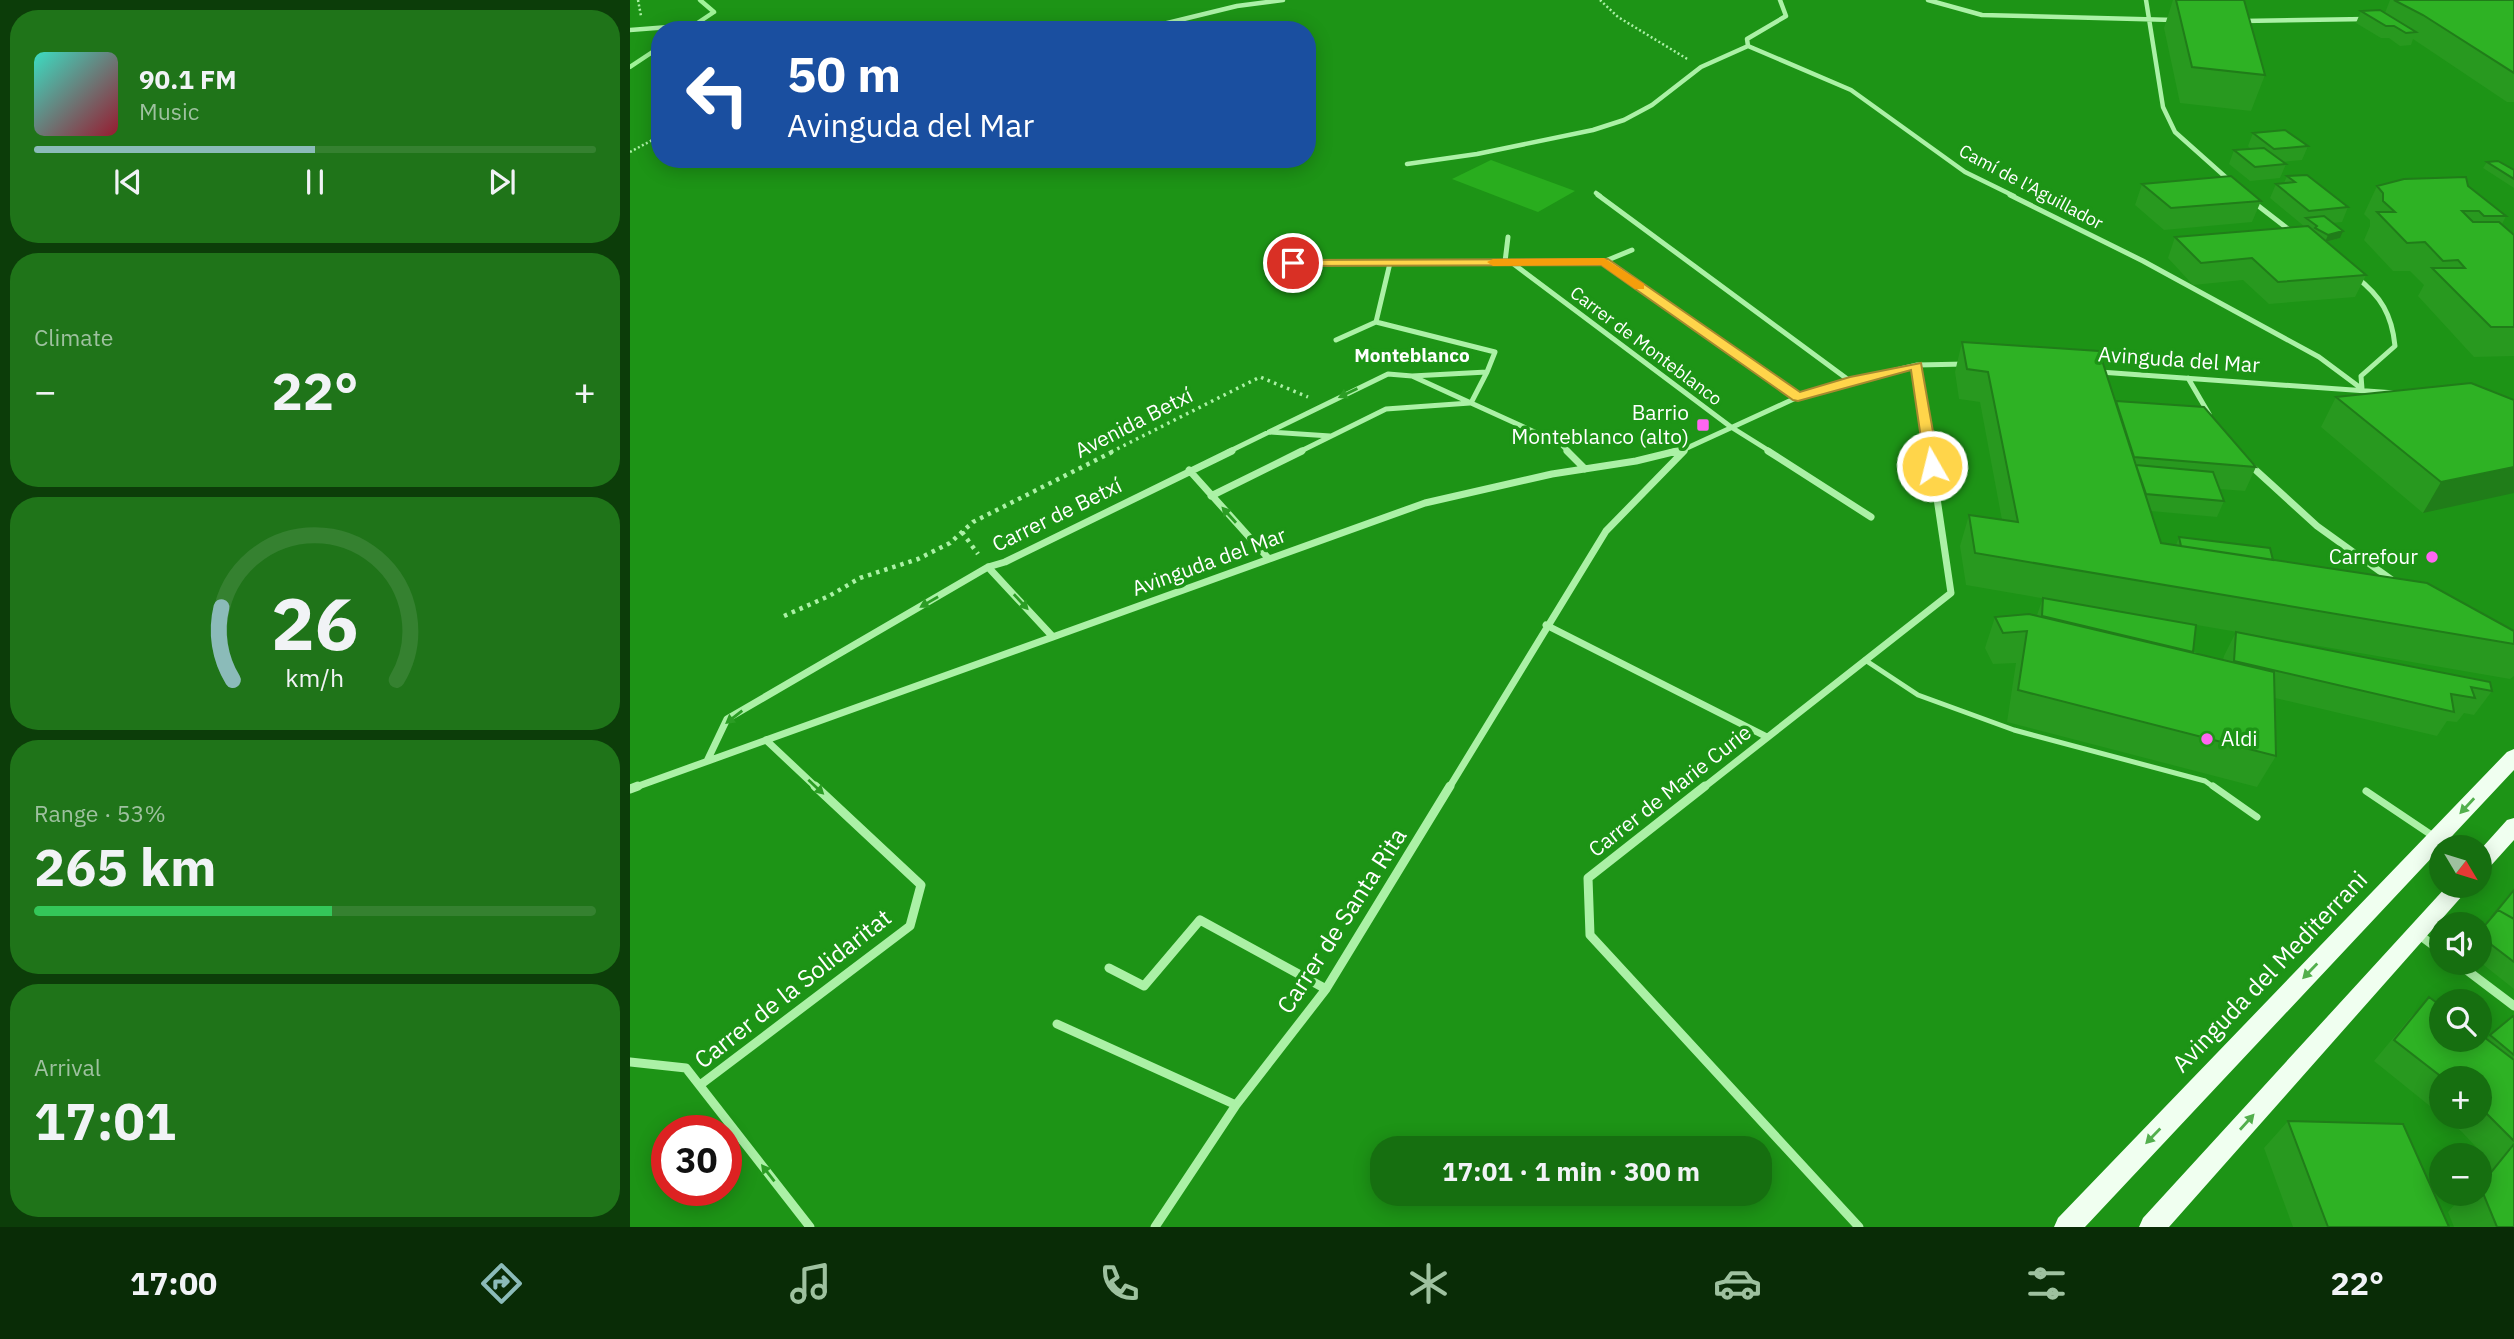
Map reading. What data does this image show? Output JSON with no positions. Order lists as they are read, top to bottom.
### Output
{
  "streets": {
    "main road": ["Avinguda del Mediterrani"],
    "street": [
      "Camí de l'Aguillador",
      "Carrer de Monteblanco",
      "Avinguda del Mar",
      "Carrer de Betxí",
      "Carrer de Marie Curie",
      "Carrer de Santa Rita",
      "Carrer de la Solidaritat"
    ],
    "path": ["Avenida Betxí"]
  },
  "crossings": [
    ["Camí de l'Aguillador", "Avinguda del Mar"],
    ["Carrer de Monteblanco", "Avinguda del Mar"],
    ["Avinguda del Mar", "Carrer de Betxí"],
    ["Avinguda del Mar", "Carrer de Marie Curie"],
    ["Avinguda del Mar", "Carrer de Santa Rita"],
    ["Avinguda del Mar", "Carrer de la Solidaritat"],
    ["Avenida Betxí", "Carrer de Betxí"]
  ],
  "districts": ["Monteblanco"],
  "places": {
    "transit": ["Barrio Monteblanco (alto)"],
    "other": ["Carrefour", "Aldi"]
  },
  "north": "bottom right",
  "page": {
    "turn": ["50 m", "Avinguda del Mar"],
    "song": ["90.1 FM", "Music"],
    "tile": [
      "Climate",
      ["Range · 53%", "265 km"],
      ["Arrival", "17:01"]
    ],
    "heat": ["−", "22°", "+"],
    "map_buttons": ["+", "−"],
    "limit": "30",
    "trip": "17:01 · 1 min · 300 m",
    "tabs": ["17:00", "22°"],
    "gauge": ["26", "km/h"]
  }
}
